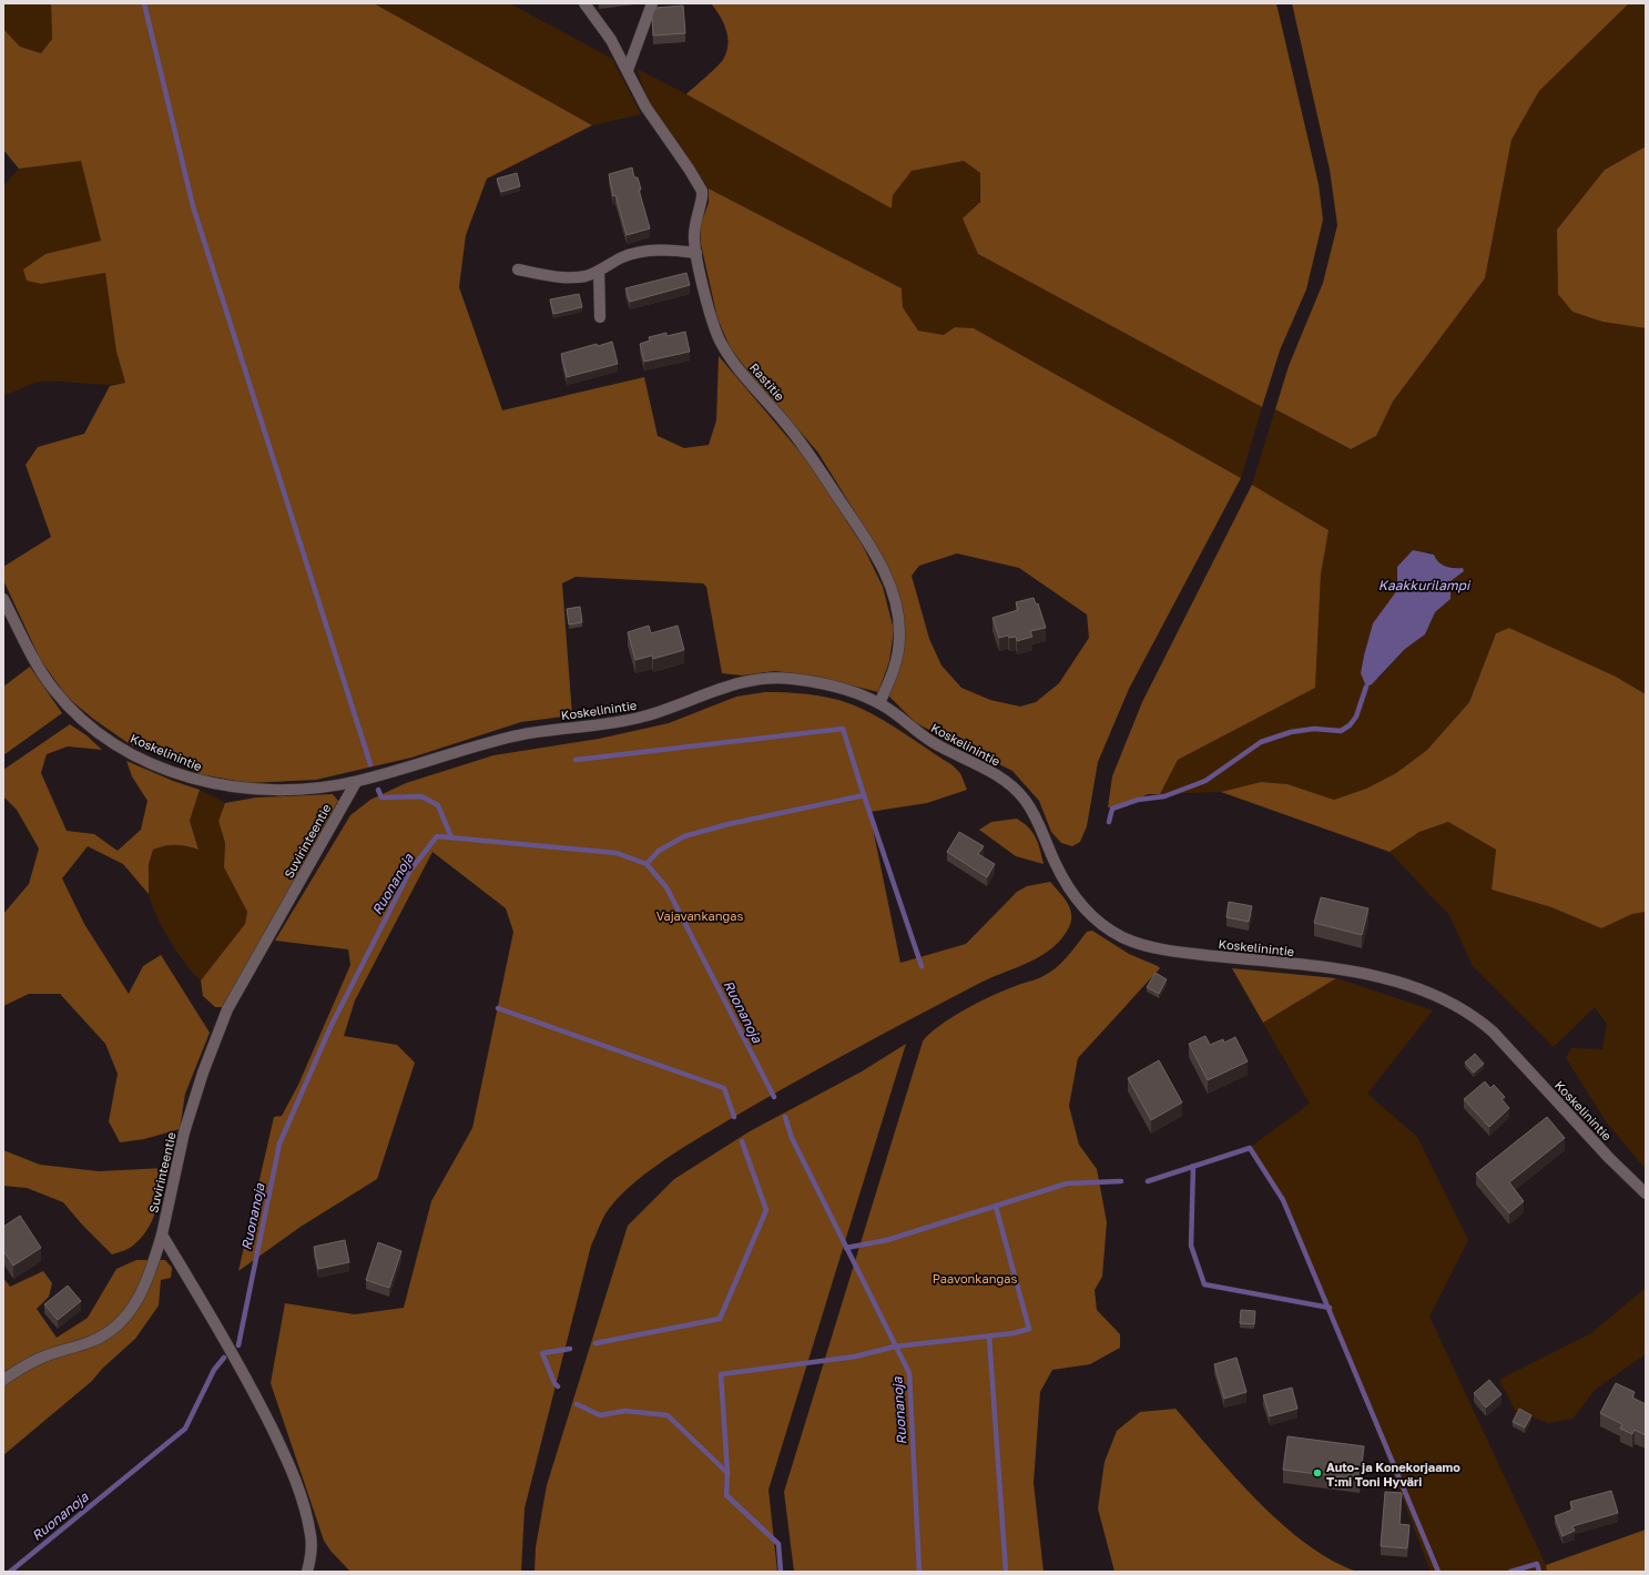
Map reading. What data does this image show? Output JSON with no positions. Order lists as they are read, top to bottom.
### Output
{
  "streets": {
    "street": ["Rastitie", "Koskelinintie", "Suvirinteentie"]
  },
  "crossings": [
    ["Rastitie", "Koskelinintie"],
    ["Koskelinintie", "Suvirinteentie"]
  ],
  "water": ["Kaakkurilampi", "Ruonanoja"],
  "parks": ["Vajavankangas", "Paavonkangas"],
  "places": ["Auto- ja Konekorjaamo T:mi Toni Hyväri"]
}
